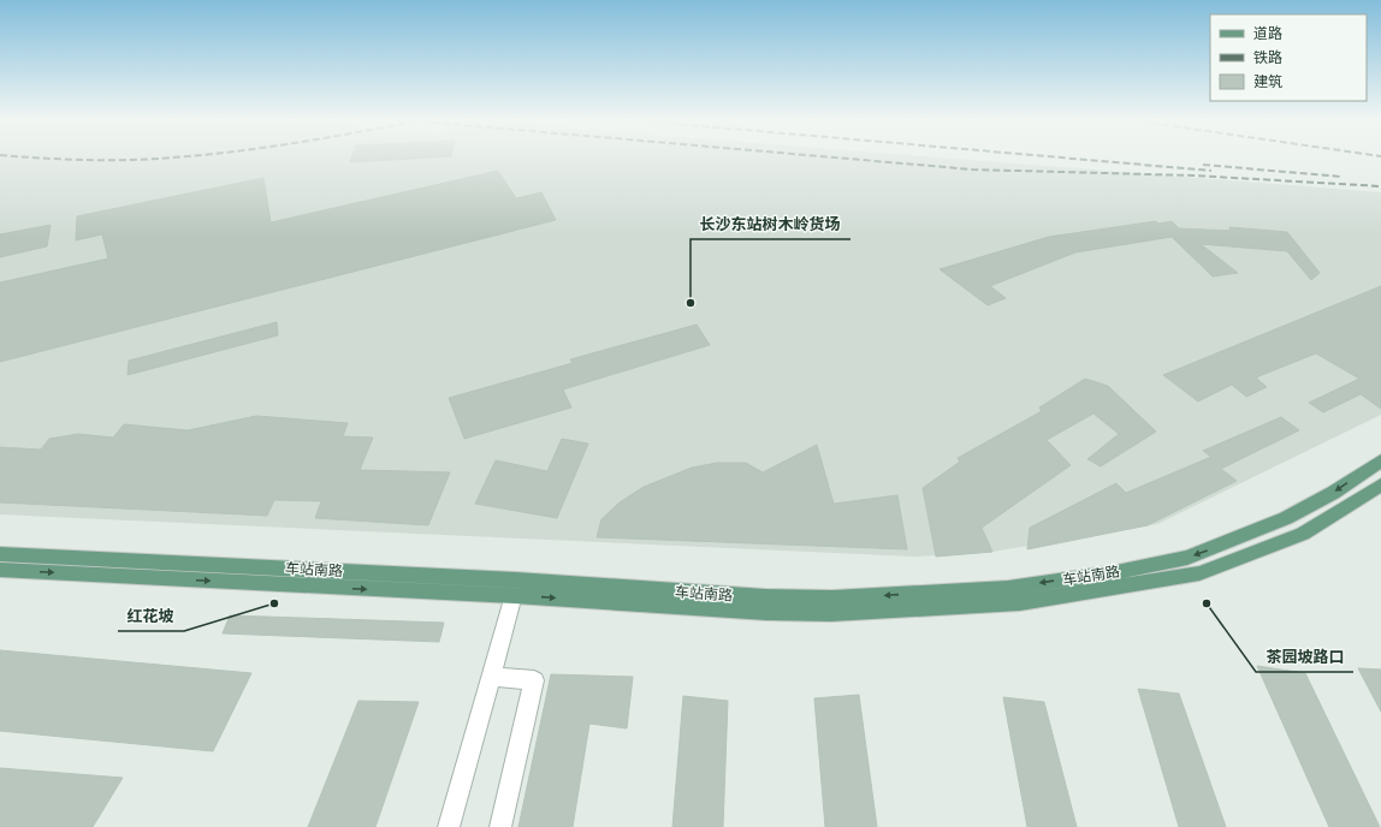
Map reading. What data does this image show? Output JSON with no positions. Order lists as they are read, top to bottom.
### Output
{
  "streets": {
    "main road": ["车站南路"]
  },
  "places": ["长沙东站树木岭货场", "红花坡", "茶园坡路口"],
  "legend": ["道路", "铁路", "建筑"]
}
